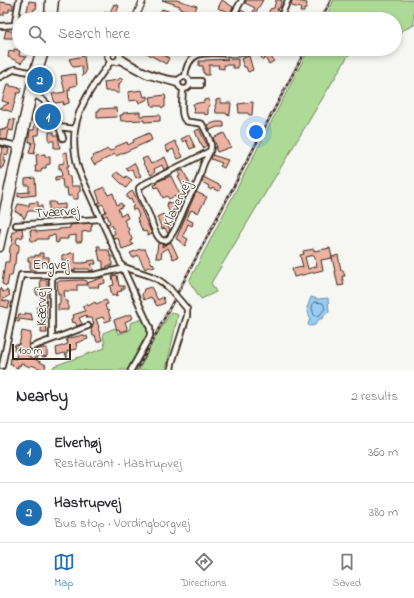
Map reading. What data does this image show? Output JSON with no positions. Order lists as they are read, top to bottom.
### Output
{
  "streets": {
    "street": [
      "Klavervej",
      "Tværvej",
      "Engvej",
      "Kærvej"
    ]
  },
  "crossings": [
    ["Engvej", "Kærvej"]
  ],
  "scale_bar": "100 m",
  "page": {
    "search": "Search here",
    "pins": ["2", "1"],
    "scale": "100 m",
    "heading": ["Nearby", "2 results"],
    "list": [
      {
        "mark": "1",
        "name": "Elverhøj",
        "note": "Restaurant · Hastrupvej",
        "value": "360 m"
      },
      {
        "mark": "2",
        "name": "Hastrupvej",
        "note": "Bus stop · Vordingborgvej",
        "value": "380 m"
      }
    ],
    "nav": ["Map", "Directions", "Saved"]
  }
}
